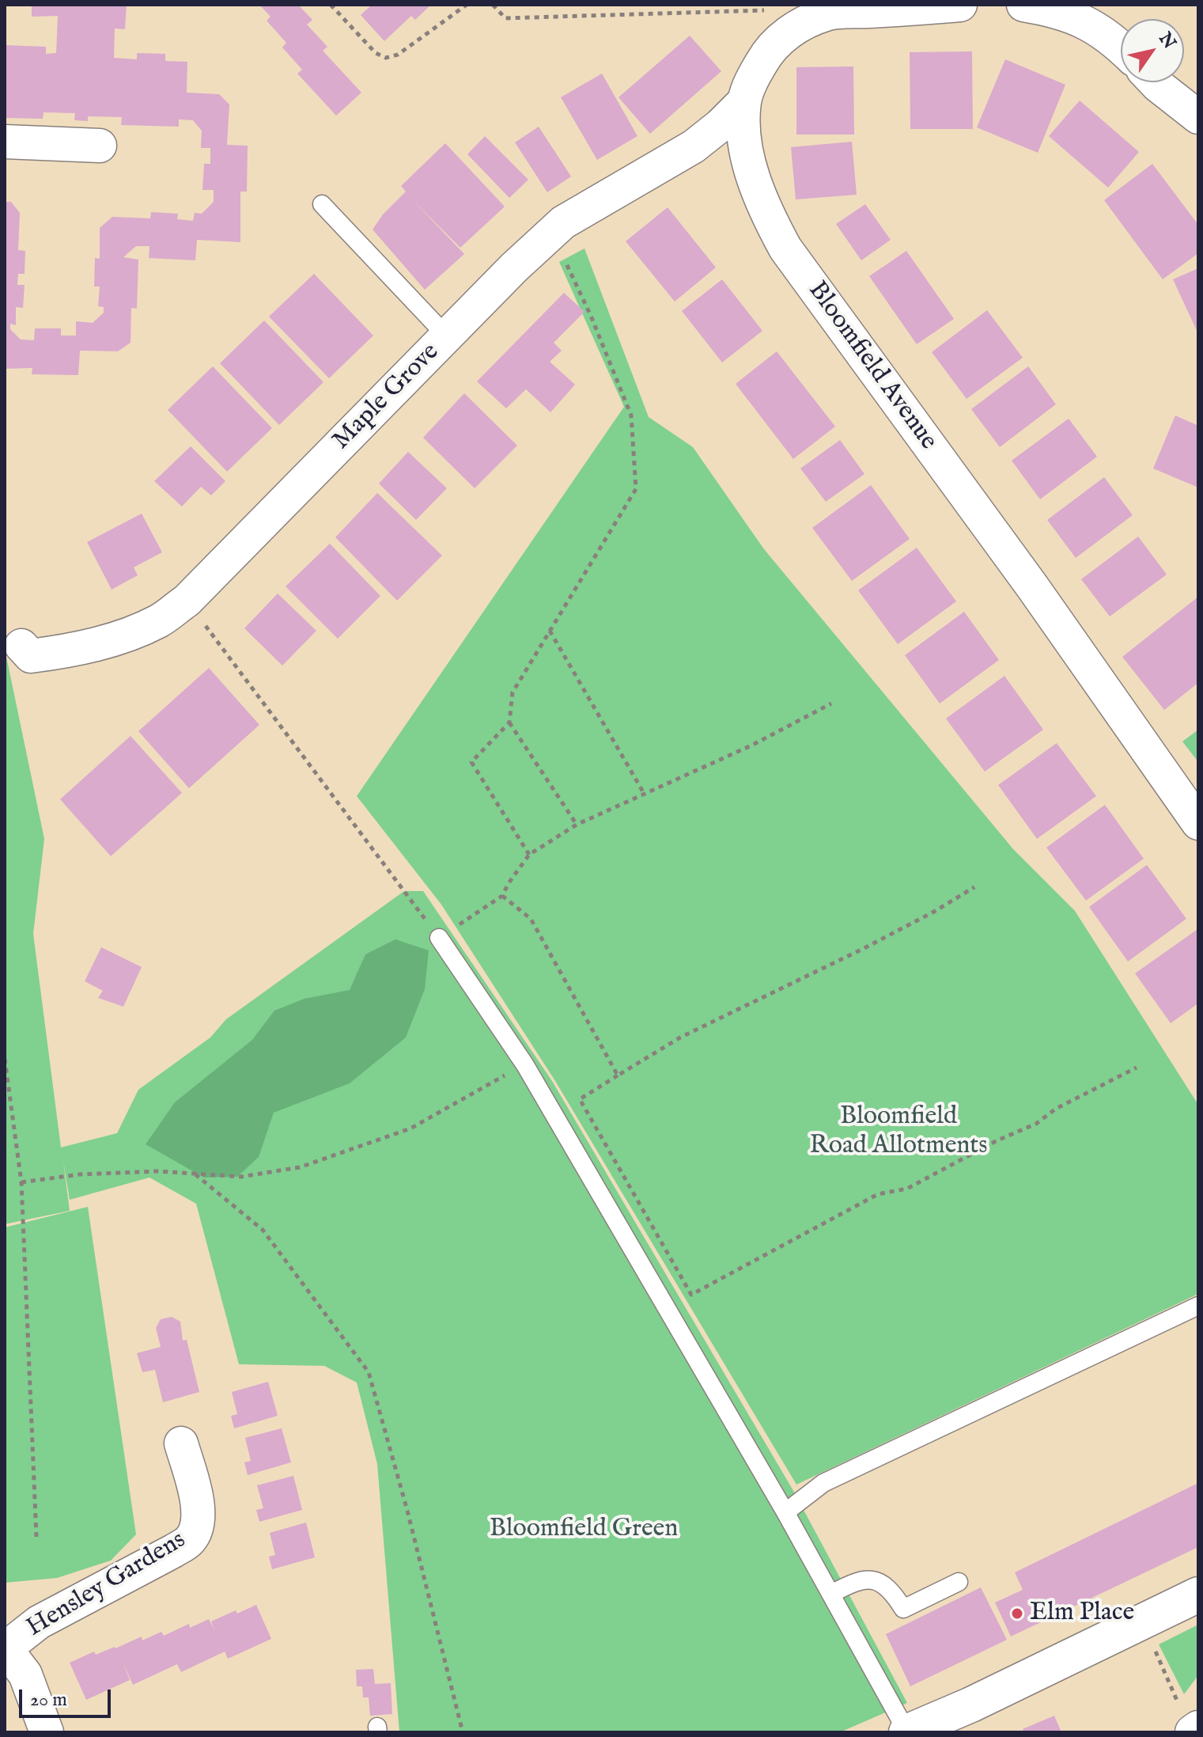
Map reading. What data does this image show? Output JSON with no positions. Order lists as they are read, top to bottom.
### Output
{
  "streets": {
    "street": ["Bloomfield Avenue", "Maple Grove", "Hensley Gardens"]
  },
  "crossings": [
    ["Bloomfield Avenue", "Maple Grove"]
  ],
  "parks": ["Bloomfield Road Allotments", "Bloomfield Green"],
  "places": ["Elm Place"],
  "scale_bar": "20 m",
  "north": "top right"
}
